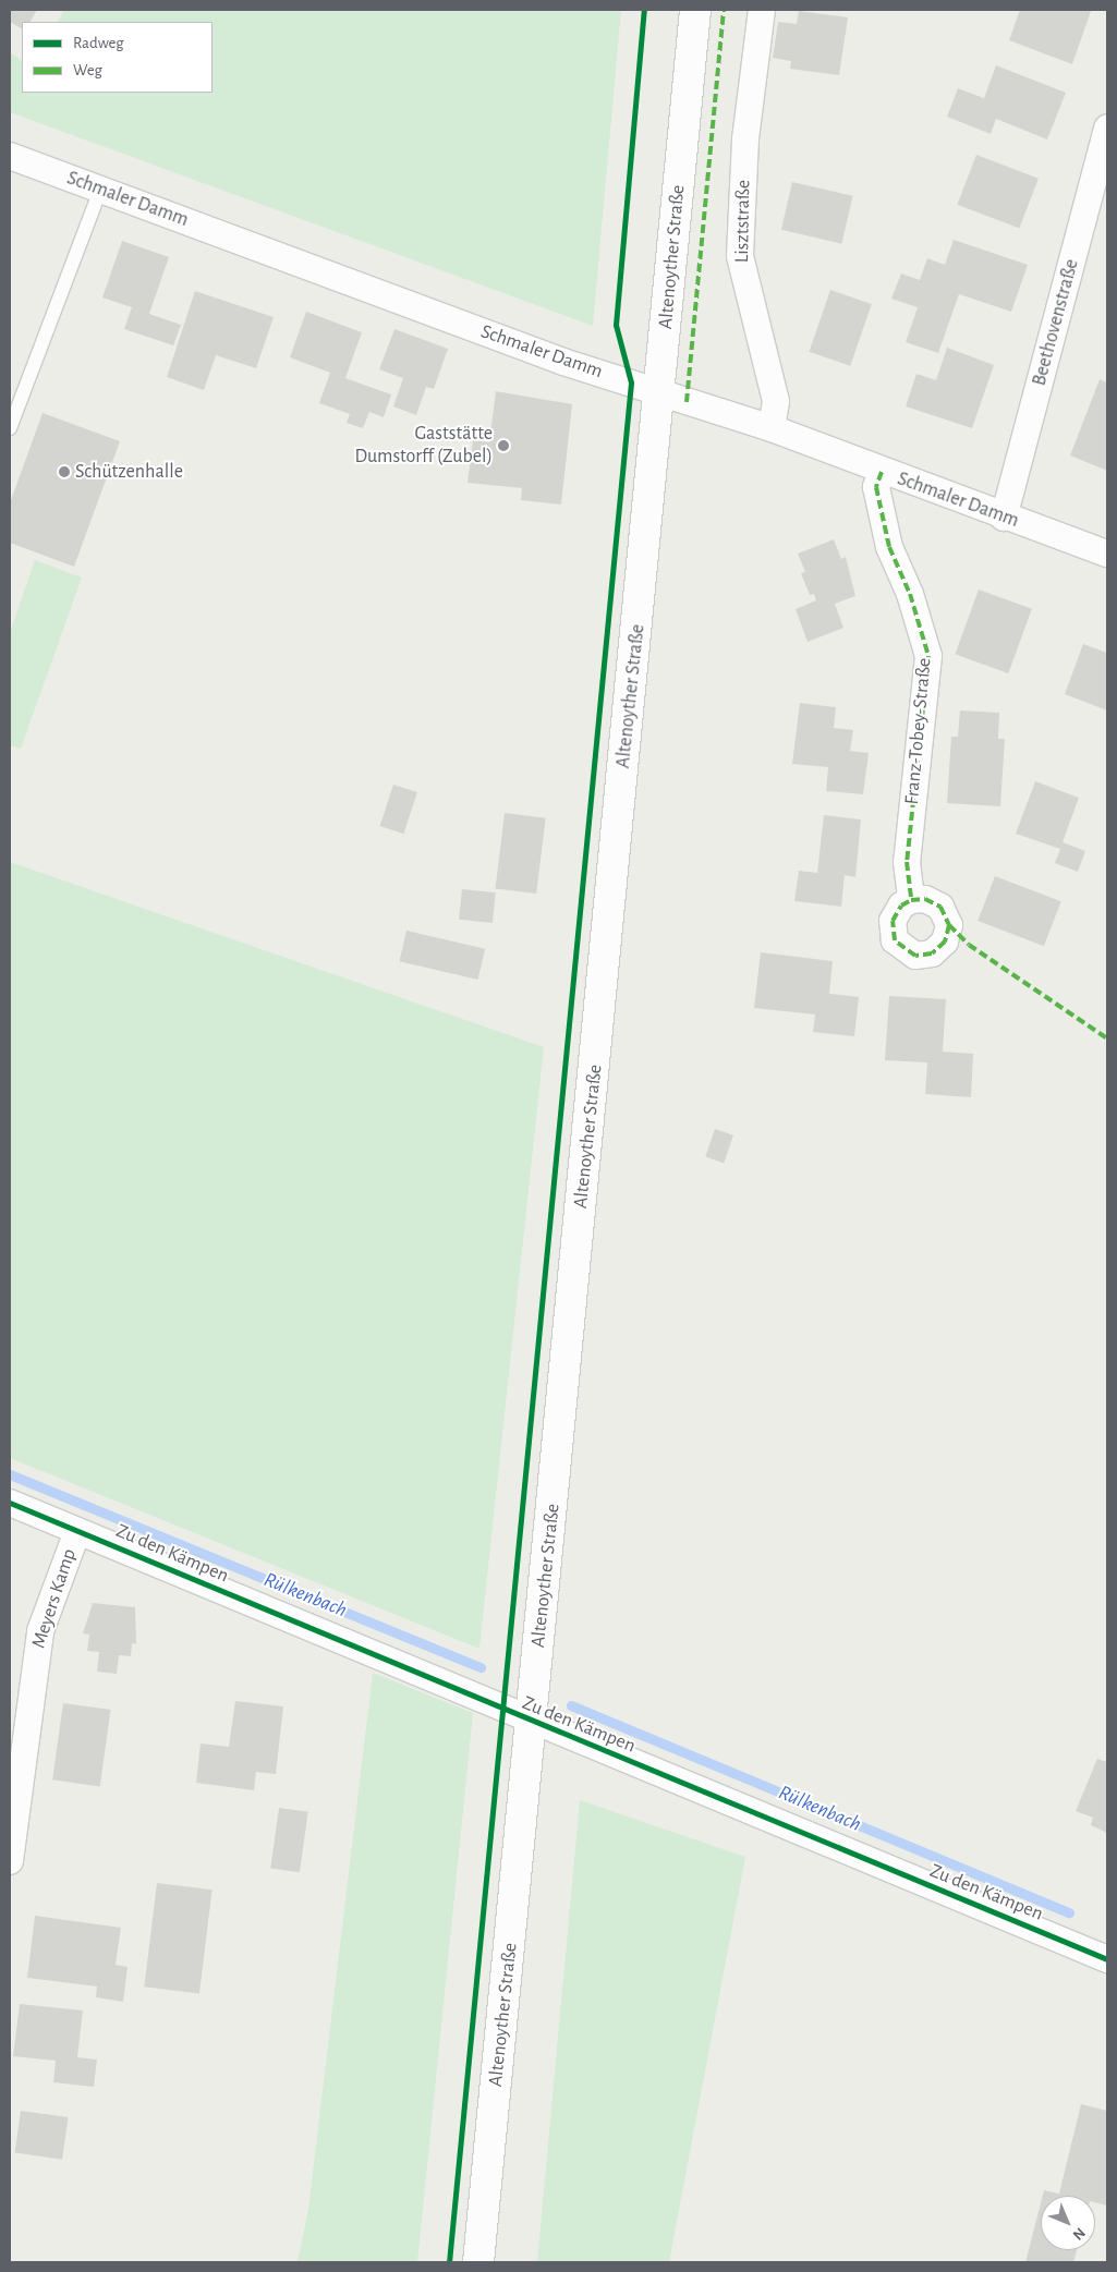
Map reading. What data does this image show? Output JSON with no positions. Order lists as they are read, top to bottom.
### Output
{
  "streets": {
    "main road": ["Altenoyther Straße"],
    "street": [
      "Schmaler Damm",
      "Lisztstraße",
      "Beethovenstraße",
      "Franz-Tobey-Straße",
      "Zu den Kämpen",
      "Meyers Kamp"
    ]
  },
  "crossings": [
    ["Schmaler Damm", "Lisztstraße"],
    ["Schmaler Damm", "Altenoyther Straße"],
    ["Schmaler Damm", "Beethovenstraße"],
    ["Schmaler Damm", "Franz-Tobey-Straße"],
    ["Altenoyther Straße", "Zu den Kämpen"],
    ["Zu den Kämpen", "Meyers Kamp"]
  ],
  "water": ["Rülkenbach"],
  "places": ["Gaststätte Dumstorff (Zubel)", "Schützenhalle"],
  "legend": ["Radweg", "Weg"],
  "north": "bottom right"
}
